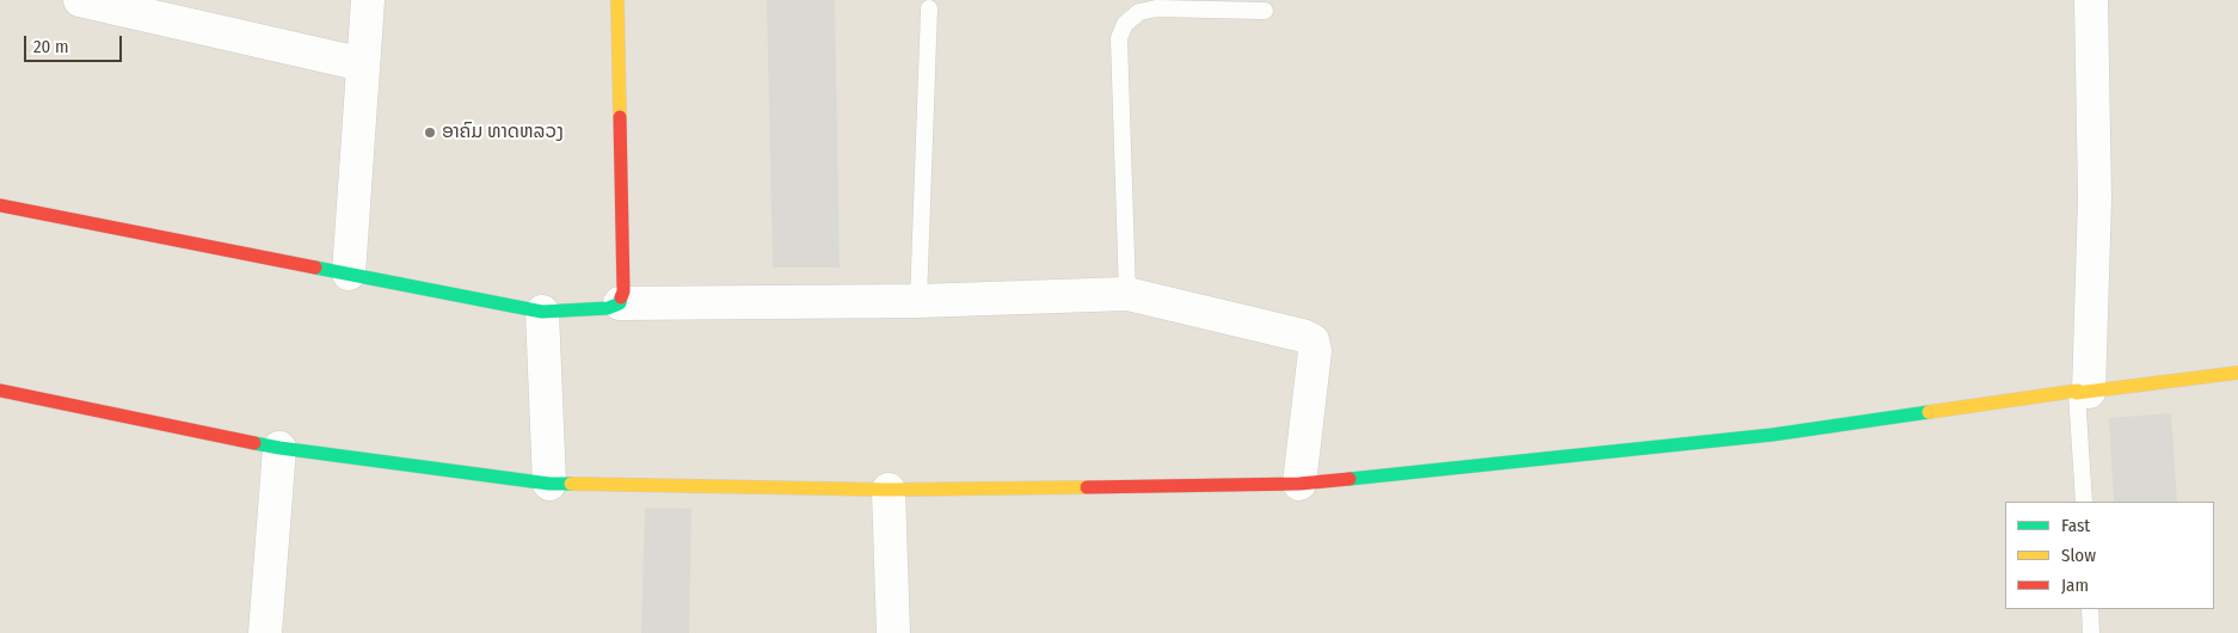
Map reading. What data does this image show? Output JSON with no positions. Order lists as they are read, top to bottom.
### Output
{
  "places": ["ອາຄົມ ທາດຫລວງ"],
  "legend": ["Fast", "Slow", "Jam"],
  "scale_bar": "20 m"
}
